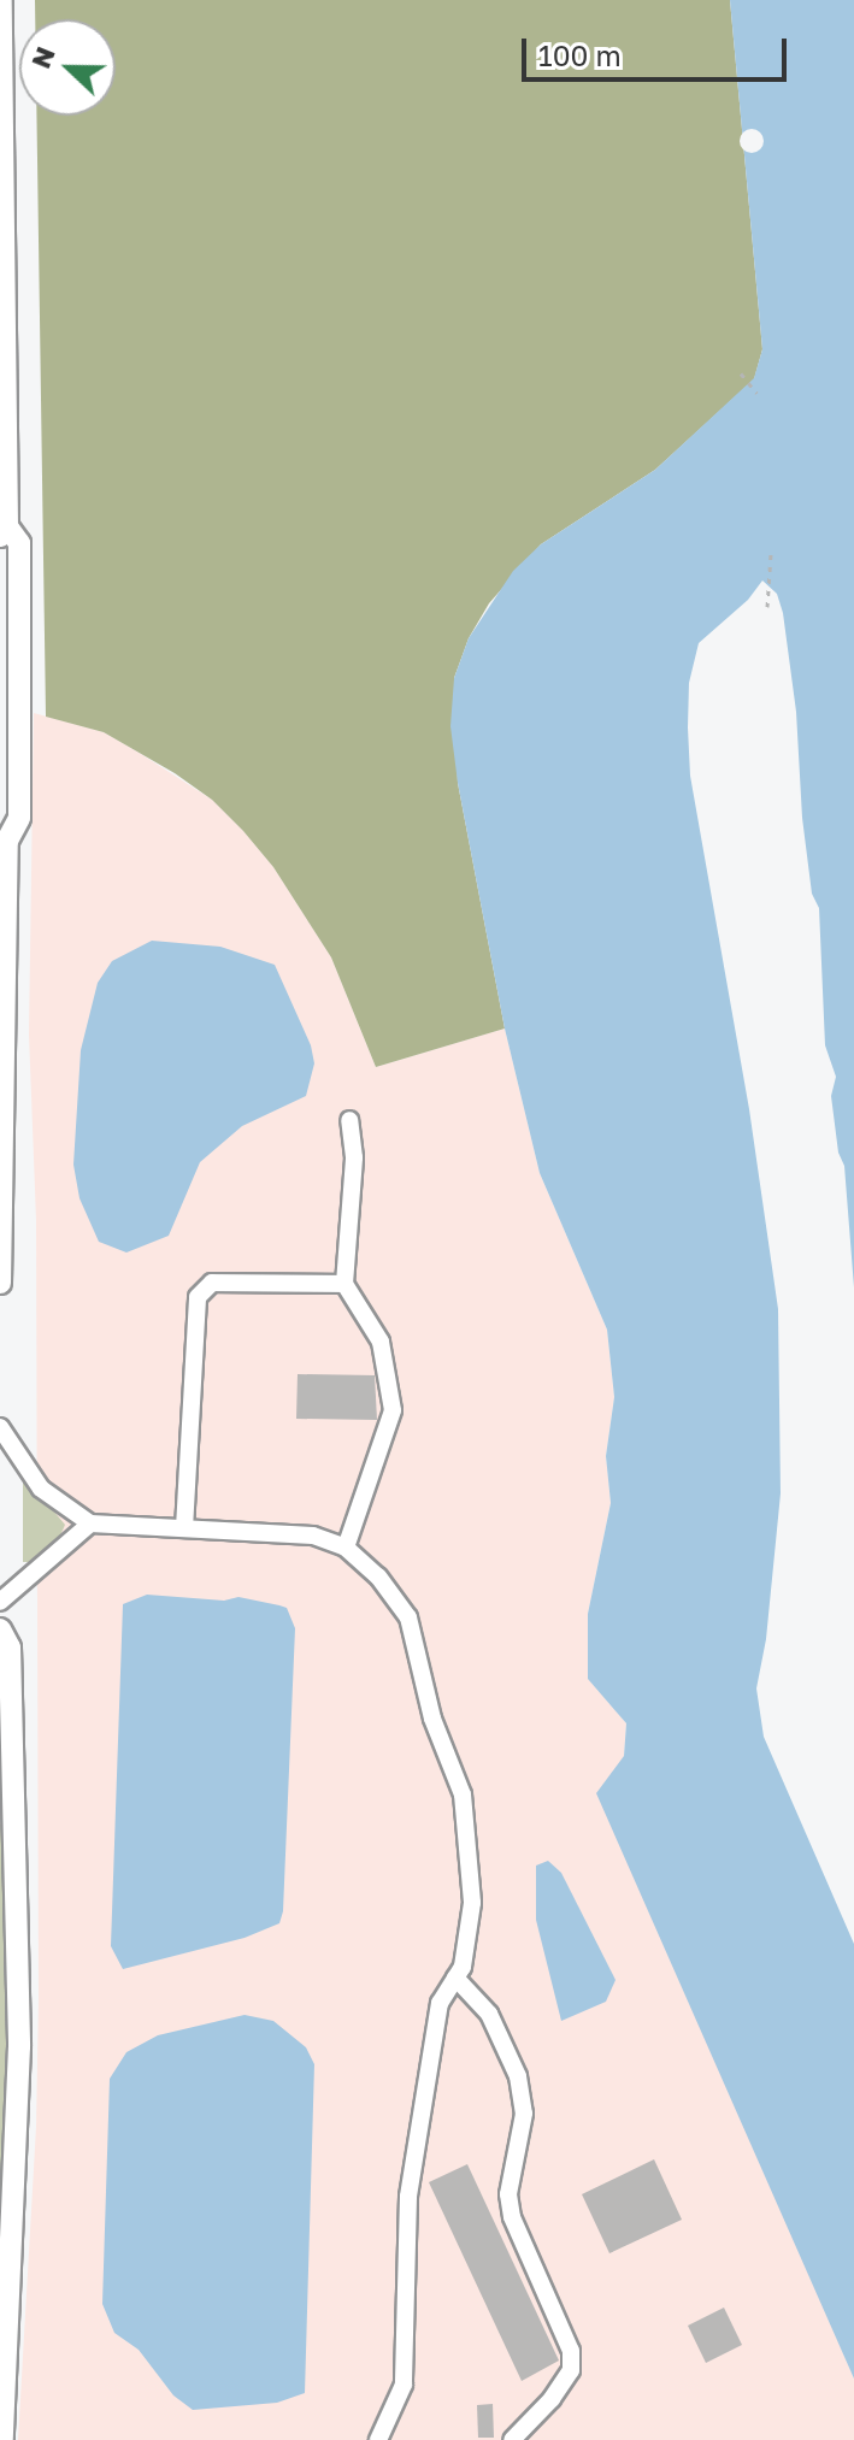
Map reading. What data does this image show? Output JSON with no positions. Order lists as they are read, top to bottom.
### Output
{
  "scale_bar": "100 m",
  "north": "left"
}
